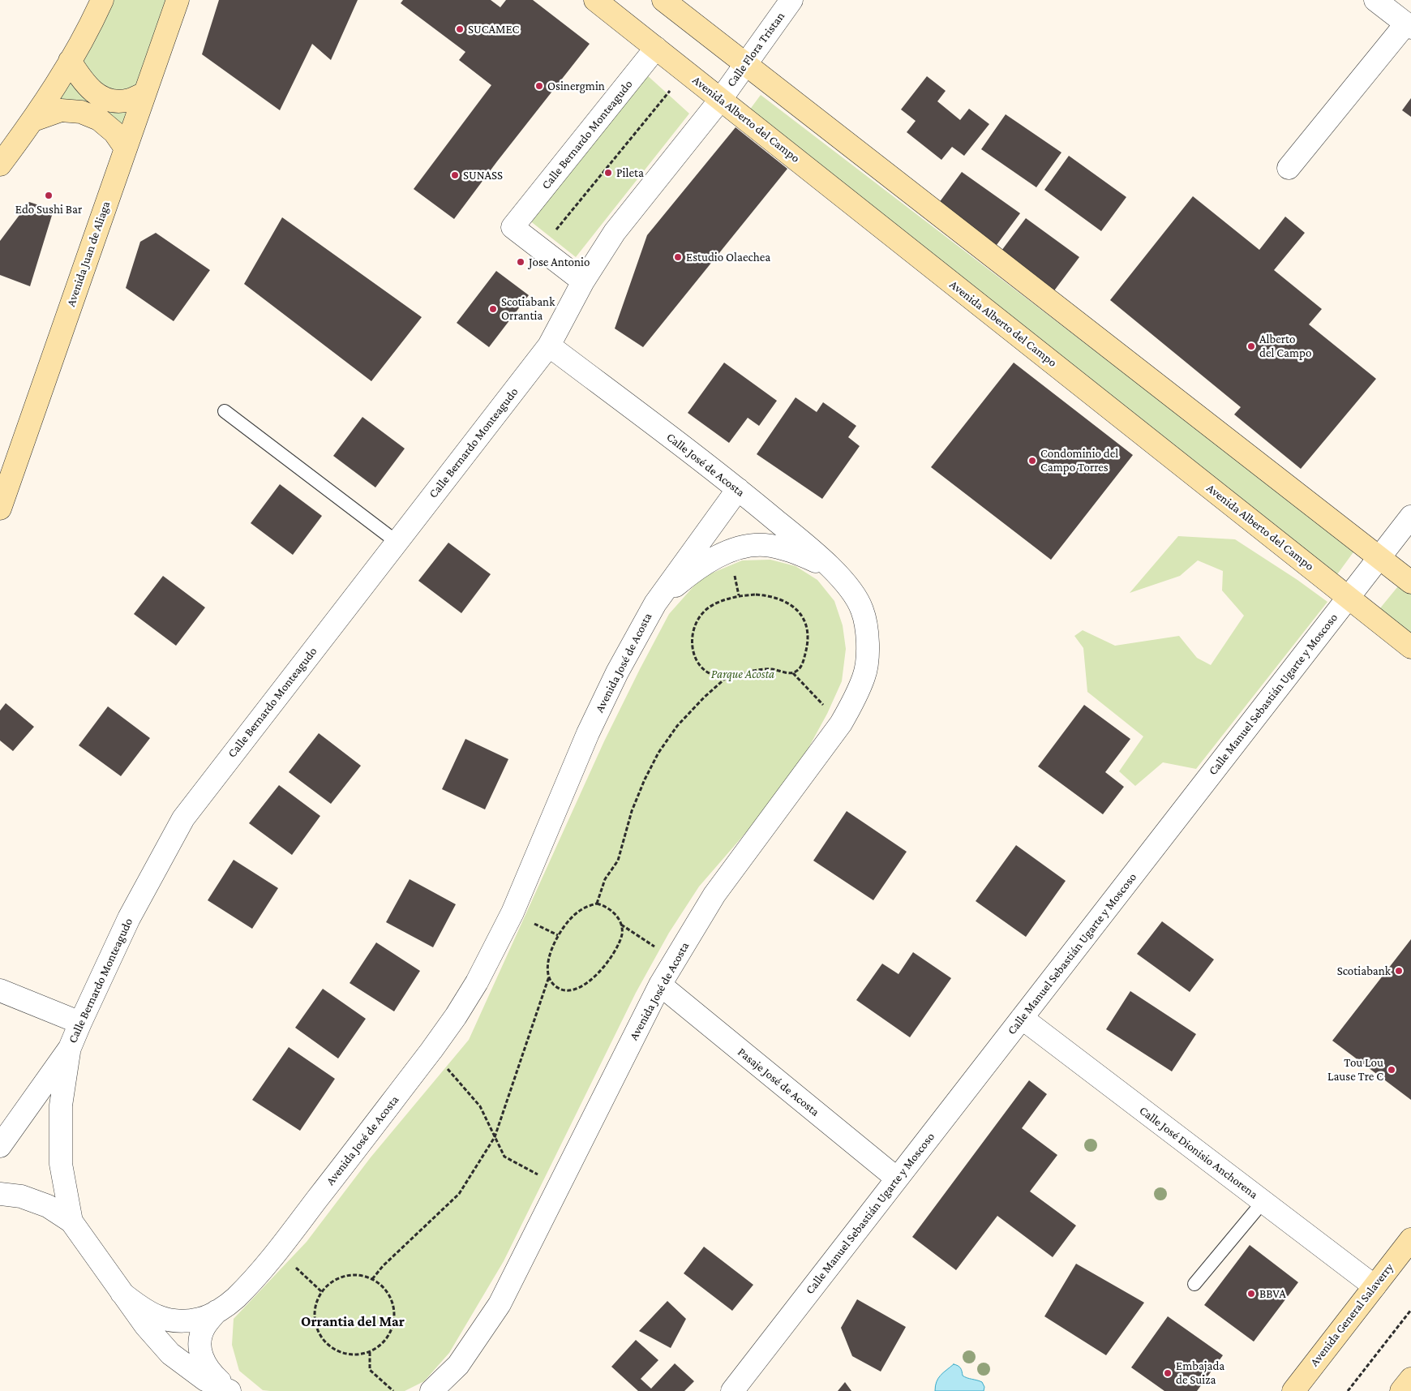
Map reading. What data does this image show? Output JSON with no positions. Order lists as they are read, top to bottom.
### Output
{
  "streets": {
    "main road": ["Avenida Alberto del Campo", "Avenida Juan de Aliaga", "Avenida General Salaverry"],
    "street": [
      "Calle Flora Tristan",
      "Calle Bernardo Monteagudo",
      "Calle José de Acosta",
      "Avenida José de Acosta",
      "Calle Manuel Sebastián Ugarte y Moscoso",
      "Pasaje José de Acosta",
      "Calle José Dionisio Anchorena"
    ]
  },
  "crossings": [
    ["Calle Flora Tristan", "Avenida Alberto del Campo"],
    ["Calle Flora Tristan", "Calle Bernardo Monteagudo"],
    ["Avenida Alberto del Campo", "Calle Bernardo Monteagudo"],
    ["Avenida Alberto del Campo", "Calle Manuel Sebastián Ugarte y Moscoso"],
    ["Calle Bernardo Monteagudo", "Calle José de Acosta"],
    ["Calle Bernardo Monteagudo", "Avenida José de Acosta"],
    ["Calle José de Acosta", "Avenida José de Acosta"],
    ["Avenida José de Acosta", "Pasaje José de Acosta"],
    ["Calle Manuel Sebastián Ugarte y Moscoso", "Pasaje José de Acosta"],
    ["Calle Manuel Sebastián Ugarte y Moscoso", "Calle José Dionisio Anchorena"],
    ["Calle José Dionisio Anchorena", "Avenida General Salaverry"]
  ],
  "districts": ["Orrantia del Mar"],
  "parks": ["Parque Acosta"],
  "places": [
    "SUCAMEC",
    "Osinergmin",
    "Pileta",
    "SUNASS",
    "Edo Sushi Bar",
    "Estudio Olaechea",
    "Jose Antonio",
    "Scotiabank Orrantia",
    "Alberto del Campo",
    "Condominio del Campo Torres",
    "Scotiabank",
    "Tou Lou Lause Tre C",
    "BBVA",
    "Embajada de Suiza"
  ]
}
